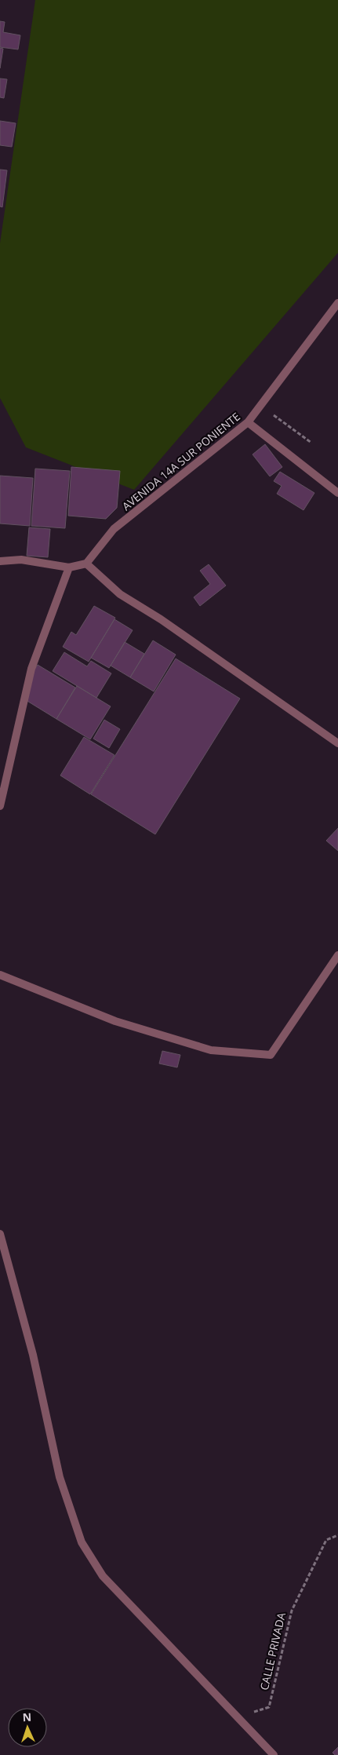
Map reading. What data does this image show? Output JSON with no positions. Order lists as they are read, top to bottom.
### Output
{
  "streets": {
    "street": ["AVENIDA 14A SUR PONIENTE"],
    "path": ["CALLE PRIVADA"]
  },
  "north": "top"
}
